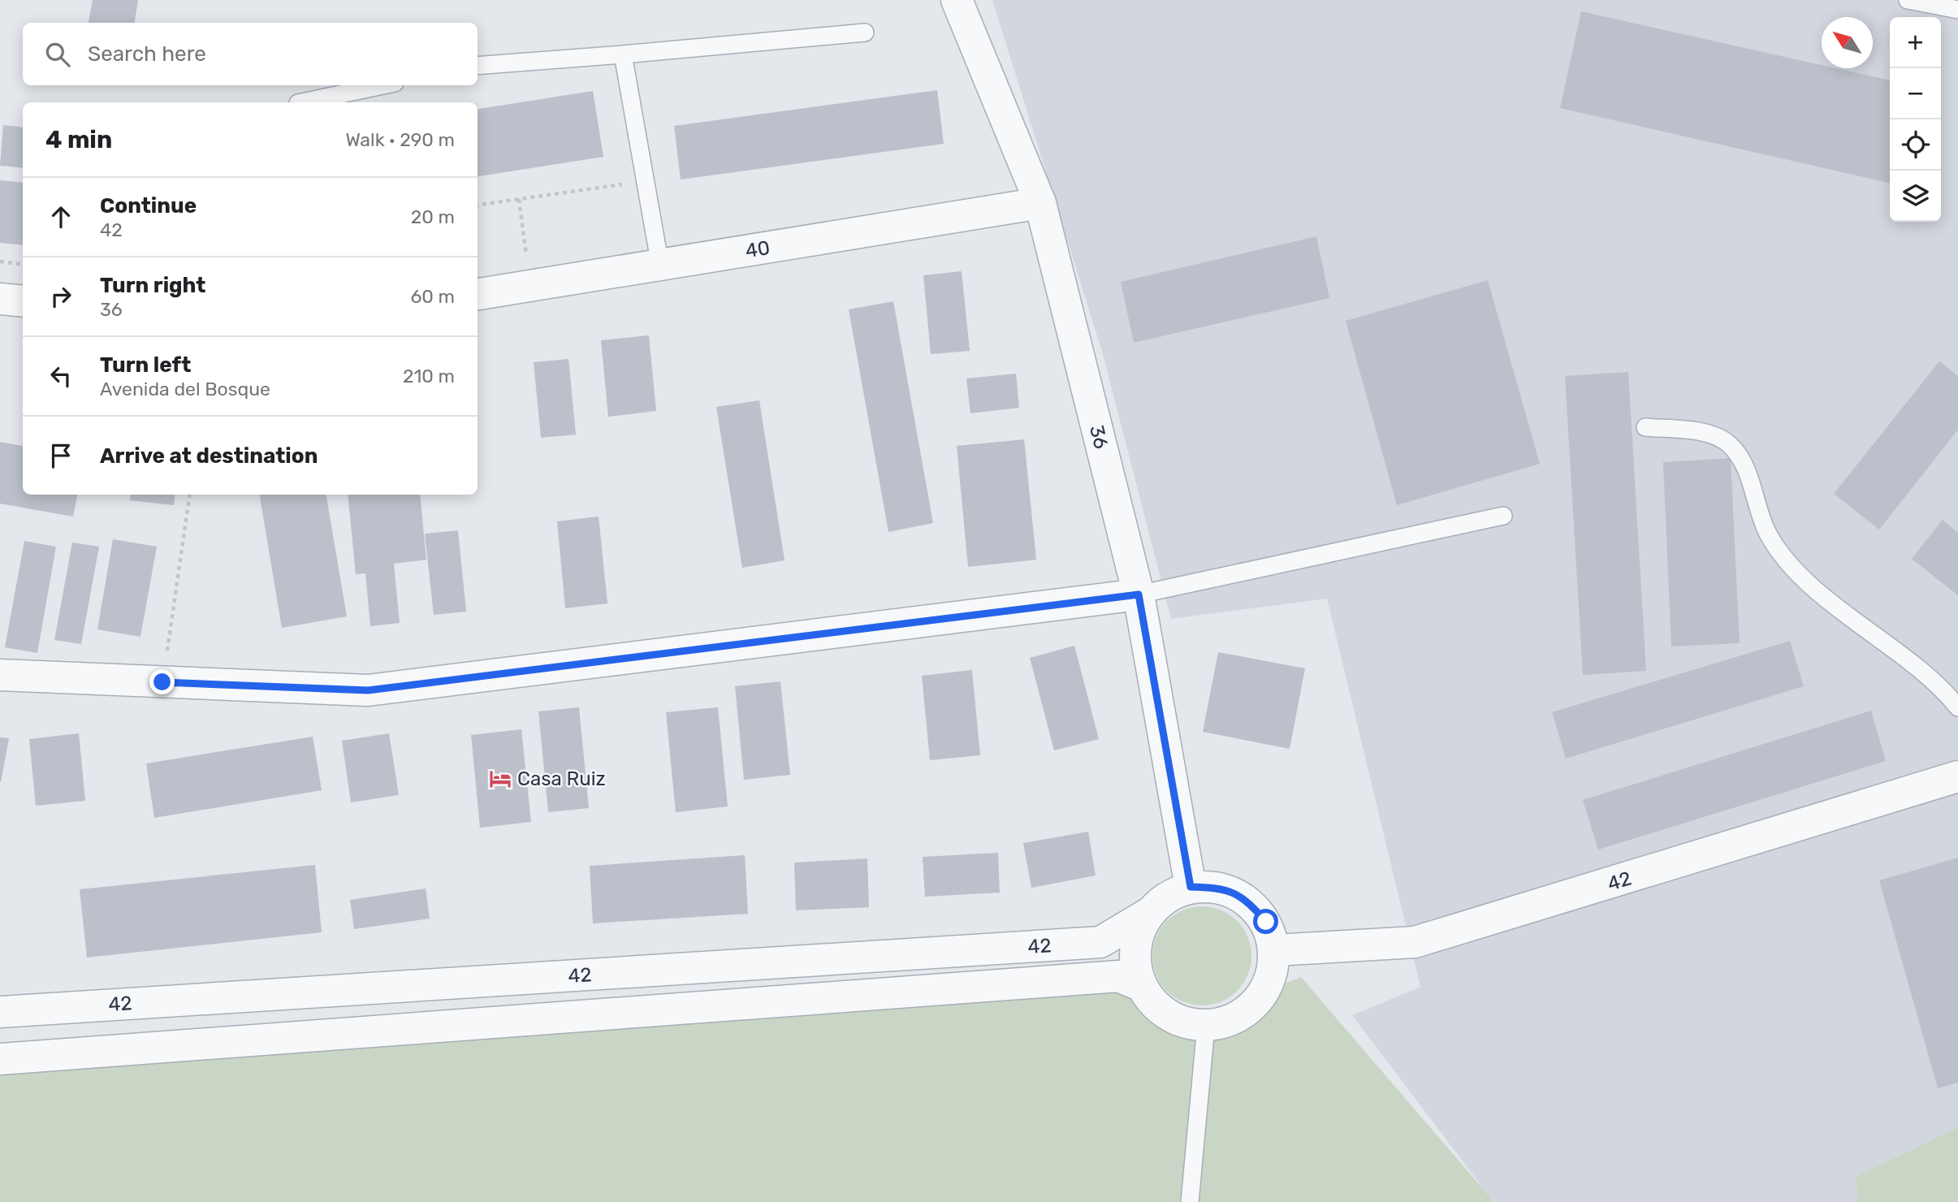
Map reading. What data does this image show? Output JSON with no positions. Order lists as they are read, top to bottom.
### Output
{
  "streets": {
    "street": ["40", "36", "42"]
  },
  "crossings": [
    ["40", "36"],
    ["36", "42"]
  ],
  "places": {
    "hotel": ["Casa Ruiz"]
  },
  "north": "top left",
  "page": {
    "map_buttons": ["+", "−"],
    "search": "Search here",
    "heading": ["4 min", "Walk · 290 m"],
    "list": [
      ["Continue", "42", "20 m"],
      ["Turn right", "36", "60 m"],
      ["Turn left", "Avenida del Bosque", "210 m"],
      "Arrive at destination"
    ]
  }
}
